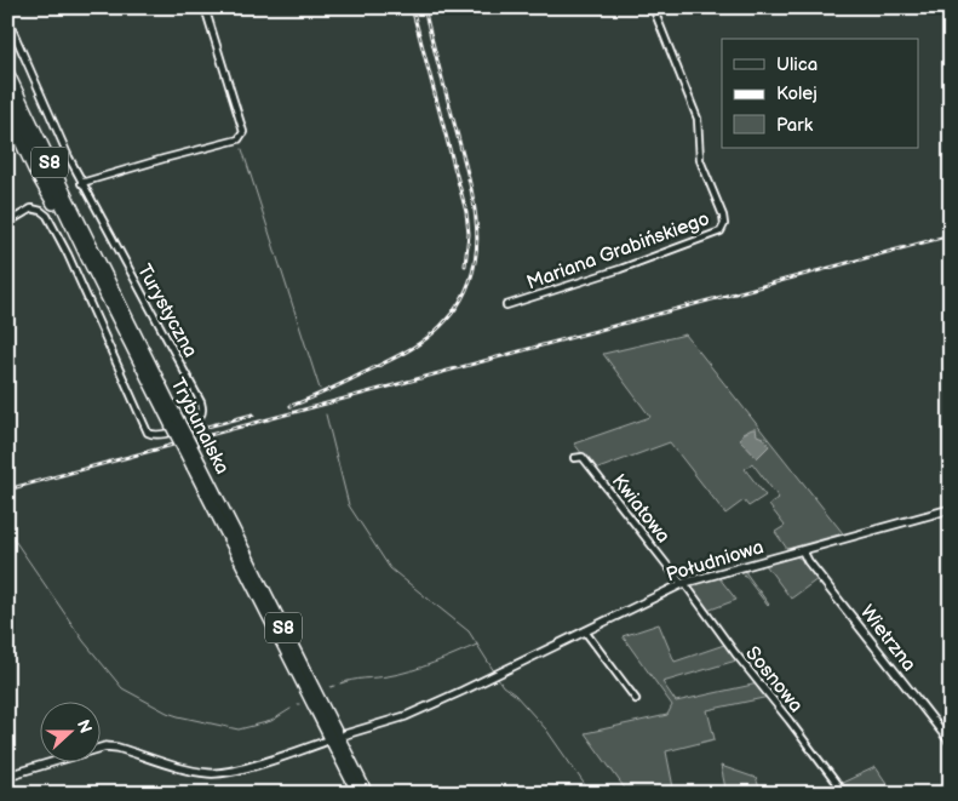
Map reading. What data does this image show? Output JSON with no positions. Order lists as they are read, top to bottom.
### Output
{
  "streets": {
    "highway": ["S8", "Trybunalska"],
    "street": [
      "Mariana Grabińskiego",
      "Turystyczna",
      "Kwiatowa",
      "Południowa",
      "Wietrzna",
      "Sosnowa"
    ]
  },
  "crossings": [
    ["Kwiatowa", "Południowa"],
    ["Kwiatowa", "Sosnowa"],
    ["Południowa", "Wietrzna"],
    ["Południowa", "Sosnowa"]
  ],
  "legend": ["Ulica", "Kolej", "Park"],
  "north": "right"
}
